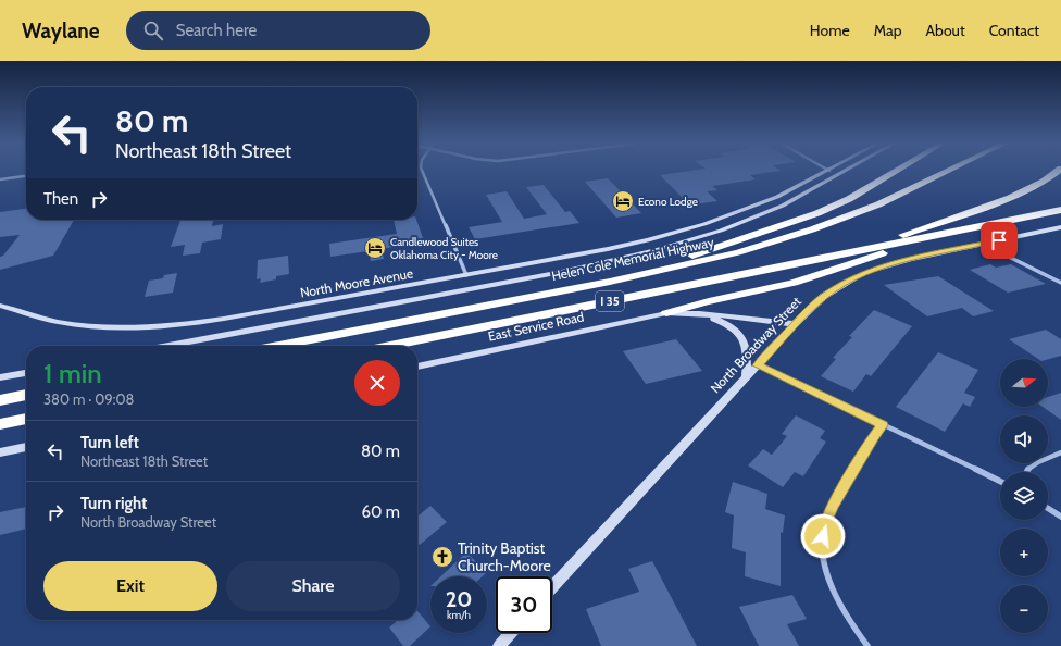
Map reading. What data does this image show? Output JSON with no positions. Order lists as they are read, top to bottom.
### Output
{
  "streets": {
    "highway": ["Helen Cole Memorial Highway", "I 35"],
    "main road": ["North Moore Avenue", "East Service Road", "North Broadway Street"]
  },
  "places": {
    "hotel": ["Econo Lodge", "Candlewood Suites Oklahoma City - Moore"],
    "church": ["Trinity Baptist Church-Moore"]
  },
  "north": "right",
  "page": {
    "header": "Waylane",
    "search": "Search here",
    "nav": [
      "Home",
      "Map",
      "About",
      "Contact"
    ],
    "turn": ["80 m", "Northeast 18th Street"],
    "then": "Then",
    "heading": ["1 min", "380 m · 09:08"],
    "map_buttons": ["+", "−"],
    "list": [
      {
        "name": "Turn left",
        "note": "Northeast 18th Street",
        "value": "80 m"
      },
      {
        "name": "Turn right",
        "note": "North Broadway Street",
        "value": "60 m"
      }
    ],
    "buttons": ["Exit", "Share"],
    "speed": "20 km/h",
    "limit": "30"
  }
}
